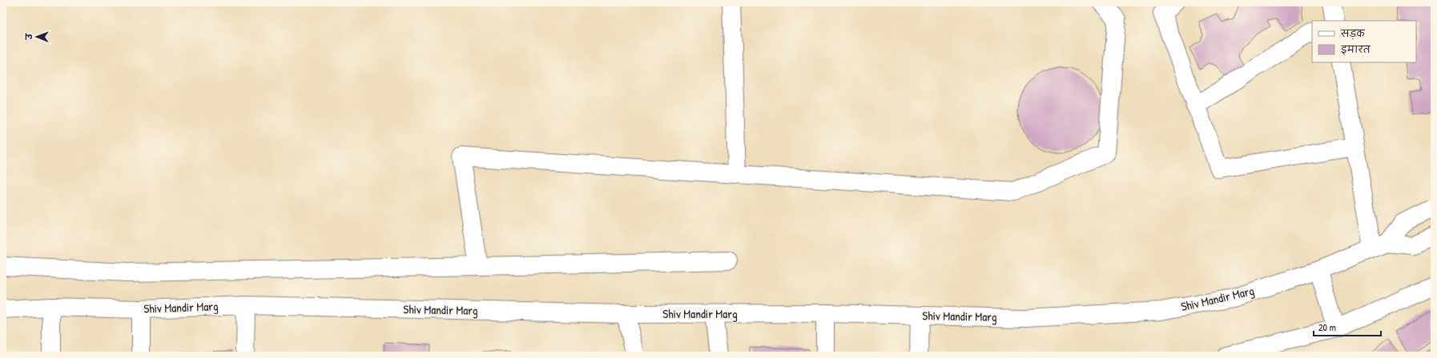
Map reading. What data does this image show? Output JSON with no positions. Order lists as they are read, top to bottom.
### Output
{
  "streets": {
    "street": ["Shiv Mandir Marg"]
  },
  "legend": ["सड़क", "इमारत"],
  "scale_bar": "20 m",
  "north": "left"
}
